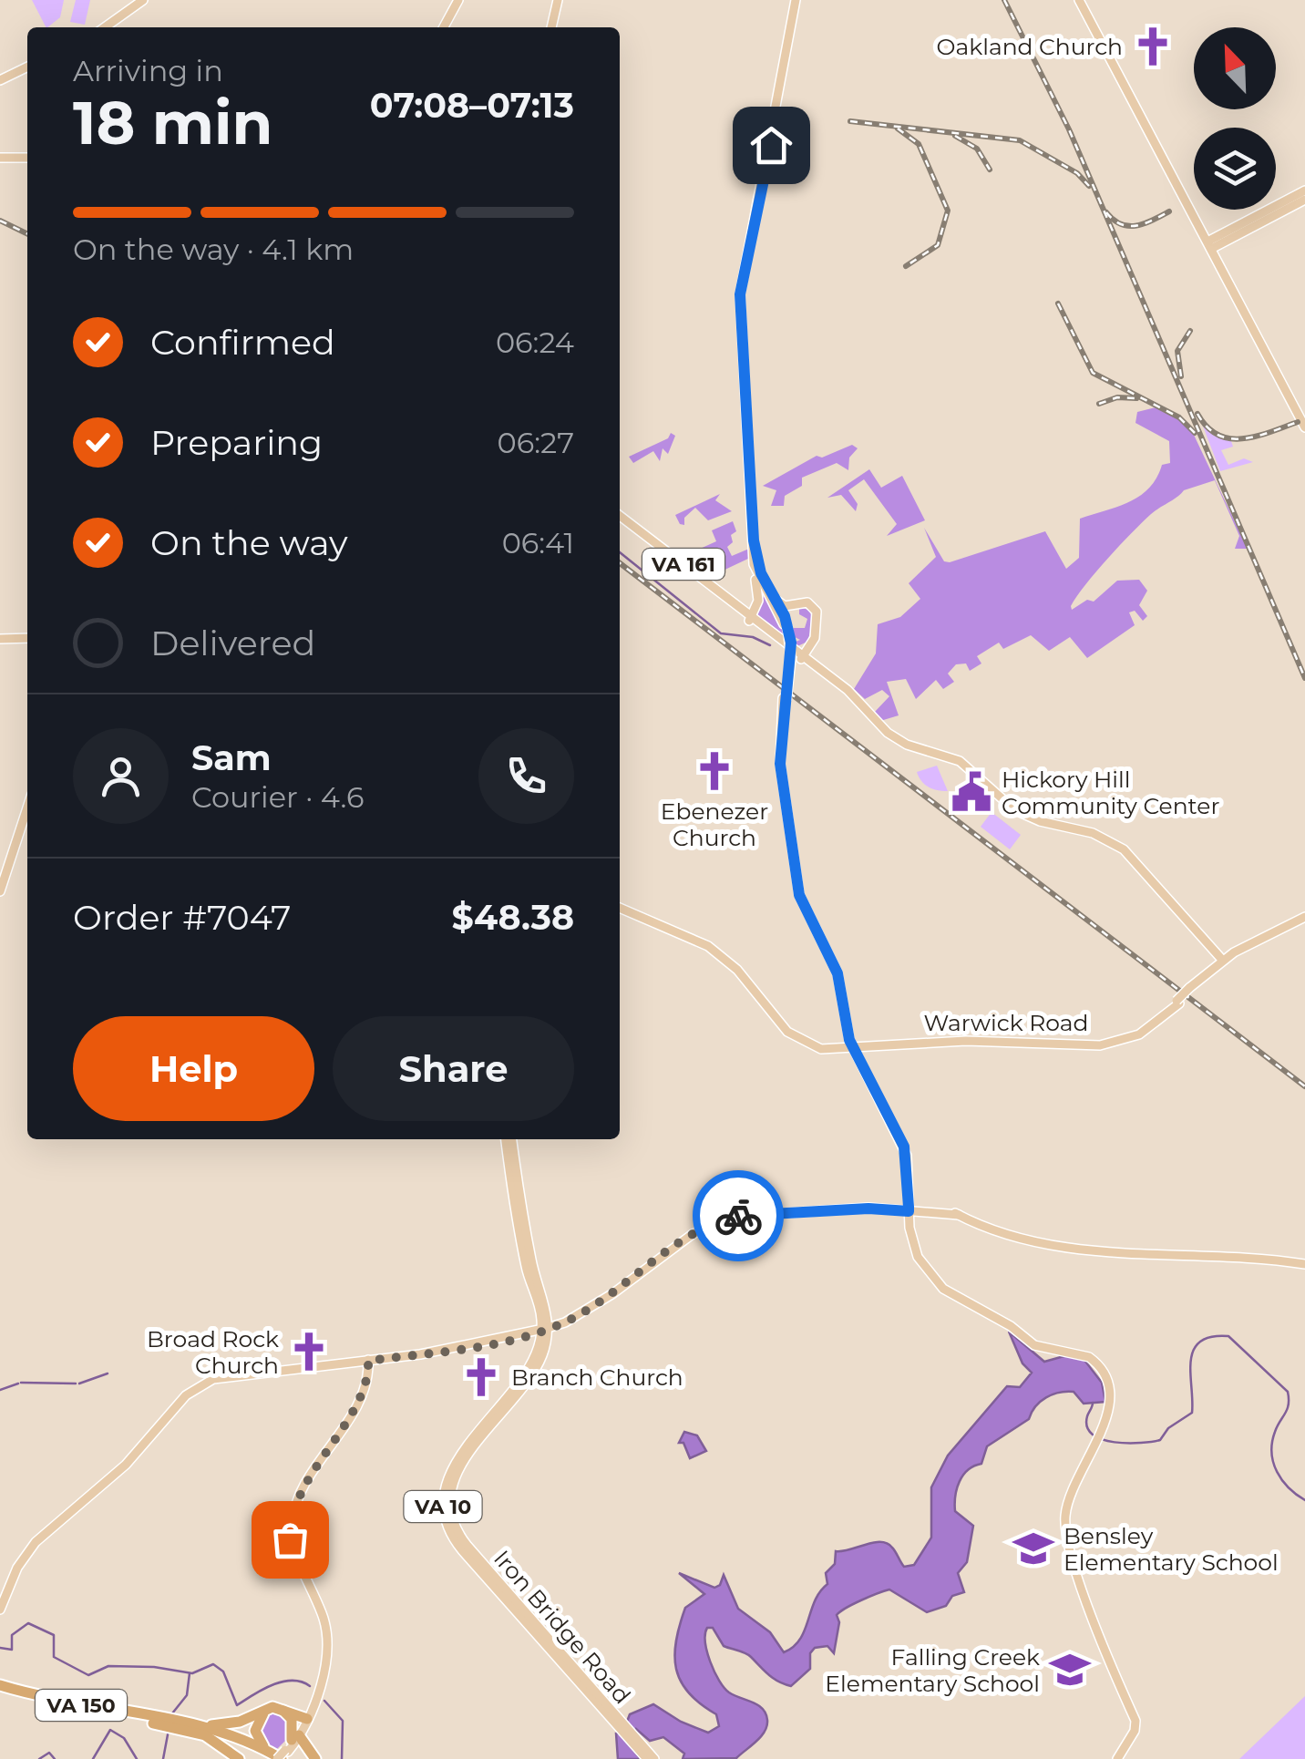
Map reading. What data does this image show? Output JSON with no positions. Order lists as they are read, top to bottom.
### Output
{
  "streets": {
    "highway": ["VA 150"],
    "main road": [
      "VA 161",
      "Warwick Road",
      "VA 10",
      "Iron Bridge Road"
    ]
  },
  "crossings": [
    ["VA 161", "Warwick Road"]
  ],
  "places": {
    "church": [
      "Oakland Church",
      "Ebenezer Church",
      "Broad Rock Church",
      "Branch Church"
    ],
    "public building": ["Hickory Hill Community Center"],
    "school or university": ["Bensley Elementary School", "Falling Creek Elementary School"]
  },
  "north": "top left",
  "page": {
    "heading": ["18 min", "Arriving in", "07:08–07:13"],
    "panel": [
      "Sam",
      "Courier · 4.6",
      "Order #7047",
      "$48.38"
    ],
    "bar": "On the way · 4.1 km",
    "list": [
      ["Confirmed", "06:24"],
      ["Preparing", "06:27"],
      ["On the way", "06:41"],
      "Delivered"
    ],
    "buttons": ["Help", "Share"]
  }
}
